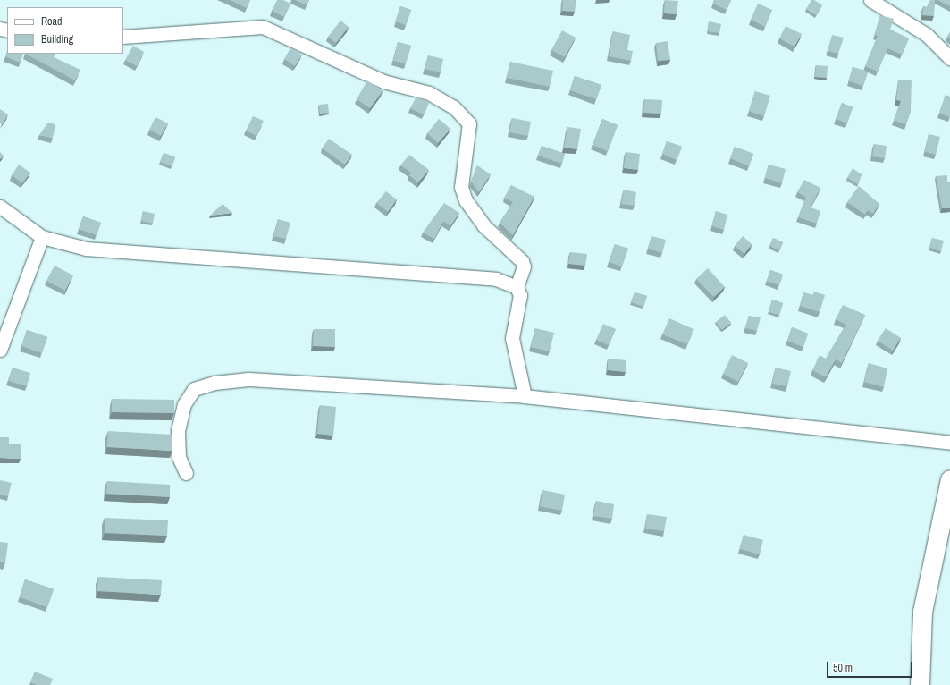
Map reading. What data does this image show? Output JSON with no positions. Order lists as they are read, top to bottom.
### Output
{
  "legend": ["Road", "Building"],
  "scale_bar": "50 m"
}
